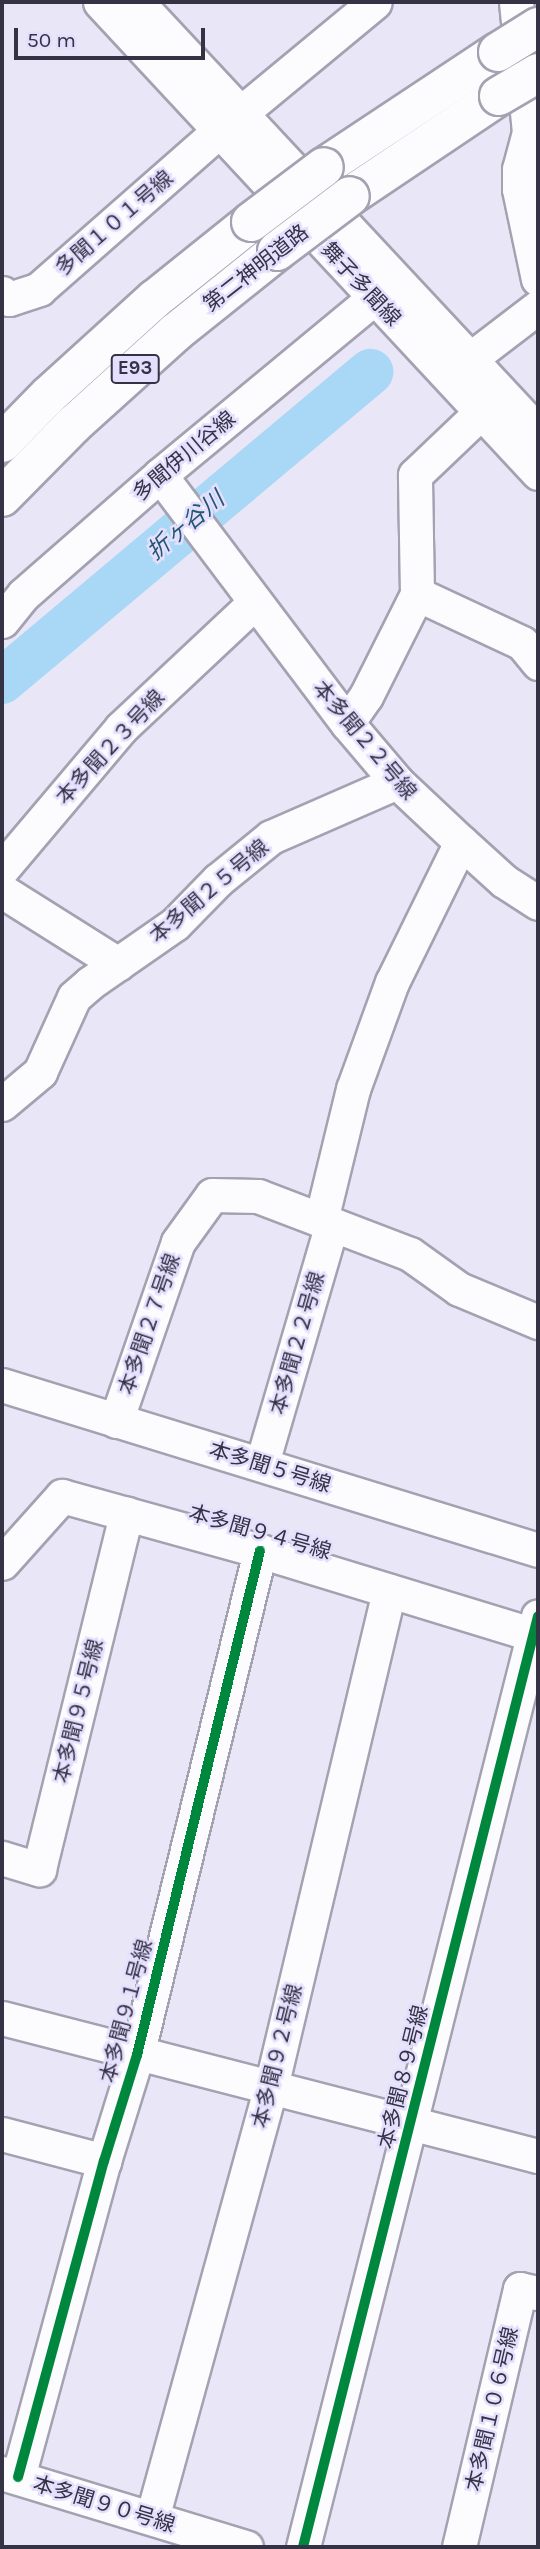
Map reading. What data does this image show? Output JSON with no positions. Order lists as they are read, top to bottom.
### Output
{
  "streets": {
    "highway": ["第二神明道路", "E93"],
    "street": [
      "多聞１０１号線",
      "舞子多聞線",
      "多聞伊川谷線",
      "本多聞２２号線",
      "本多聞２３号線",
      "本多聞２５号線",
      "本多聞２７号線",
      "本多聞５号線",
      "本多聞９４号線",
      "本多聞９５号線",
      "本多聞９１号線",
      "本多聞９２号線",
      "本多聞８９号線",
      "本多聞１０６号線",
      "本多聞９０号線"
    ]
  },
  "crossings": [
    ["多聞１０１号線", "舞子多聞線"],
    ["舞子多聞線", "多聞伊川谷線"],
    ["多聞伊川谷線", "本多聞２２号線"],
    ["本多聞２２号線", "本多聞２３号線"],
    ["本多聞２２号線", "本多聞２５号線"],
    ["本多聞２２号線", "本多聞２７号線"],
    ["本多聞２２号線", "本多聞５号線"],
    ["本多聞２７号線", "本多聞５号線"],
    ["本多聞９４号線", "本多聞９５号線"],
    ["本多聞９４号線", "本多聞９１号線"],
    ["本多聞９４号線", "本多聞９２号線"],
    ["本多聞９４号線", "本多聞８９号線"],
    ["本多聞９１号線", "本多聞９０号線"],
    ["本多聞９２号線", "本多聞９０号線"]
  ],
  "water": ["折ヶ谷川"],
  "scale_bar": "50 m"
}
